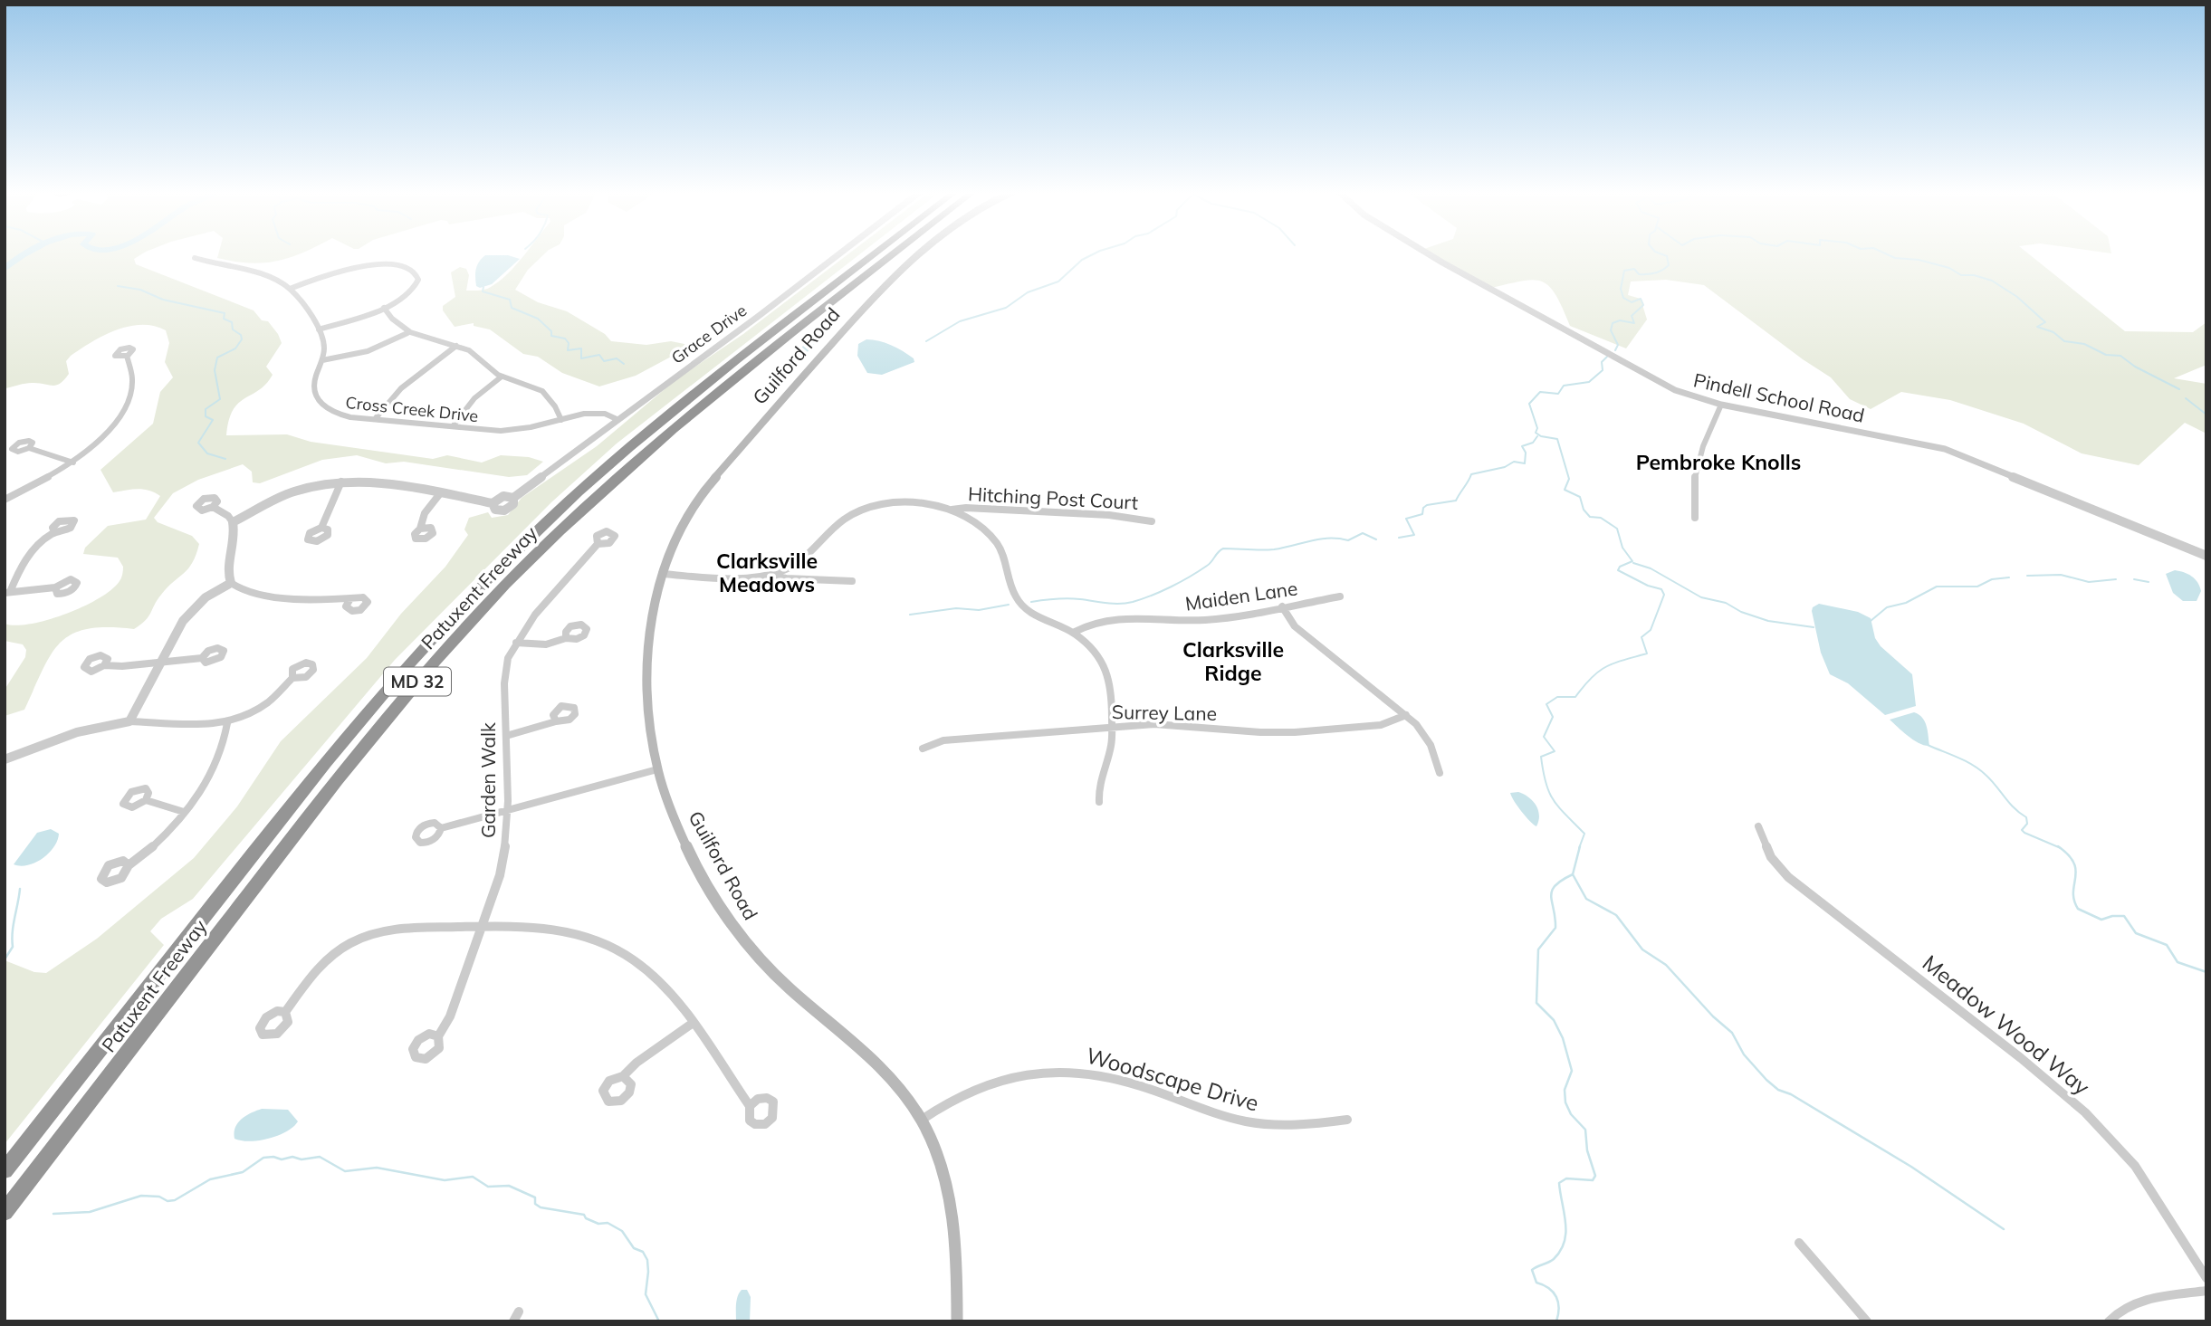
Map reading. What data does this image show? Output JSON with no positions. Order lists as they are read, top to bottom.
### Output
{
  "streets": {
    "highway": ["Patuxent Freeway", "MD 32"],
    "main road": ["Guilford Road"],
    "street": [
      "Grace Drive",
      "Pindell School Road",
      "Cross Creek Drive",
      "Hitching Post Court",
      "Maiden Lane",
      "Surrey Lane",
      "Garden Walk",
      "Meadow Wood Way",
      "Woodscape Drive"
    ]
  },
  "crossings": [
    ["Grace Drive", "Cross Creek Drive"],
    ["Guilford Road", "Woodscape Drive"]
  ],
  "districts": ["Pembroke Knolls", "Clarksville Meadows", "Clarksville Ridge"]
}
